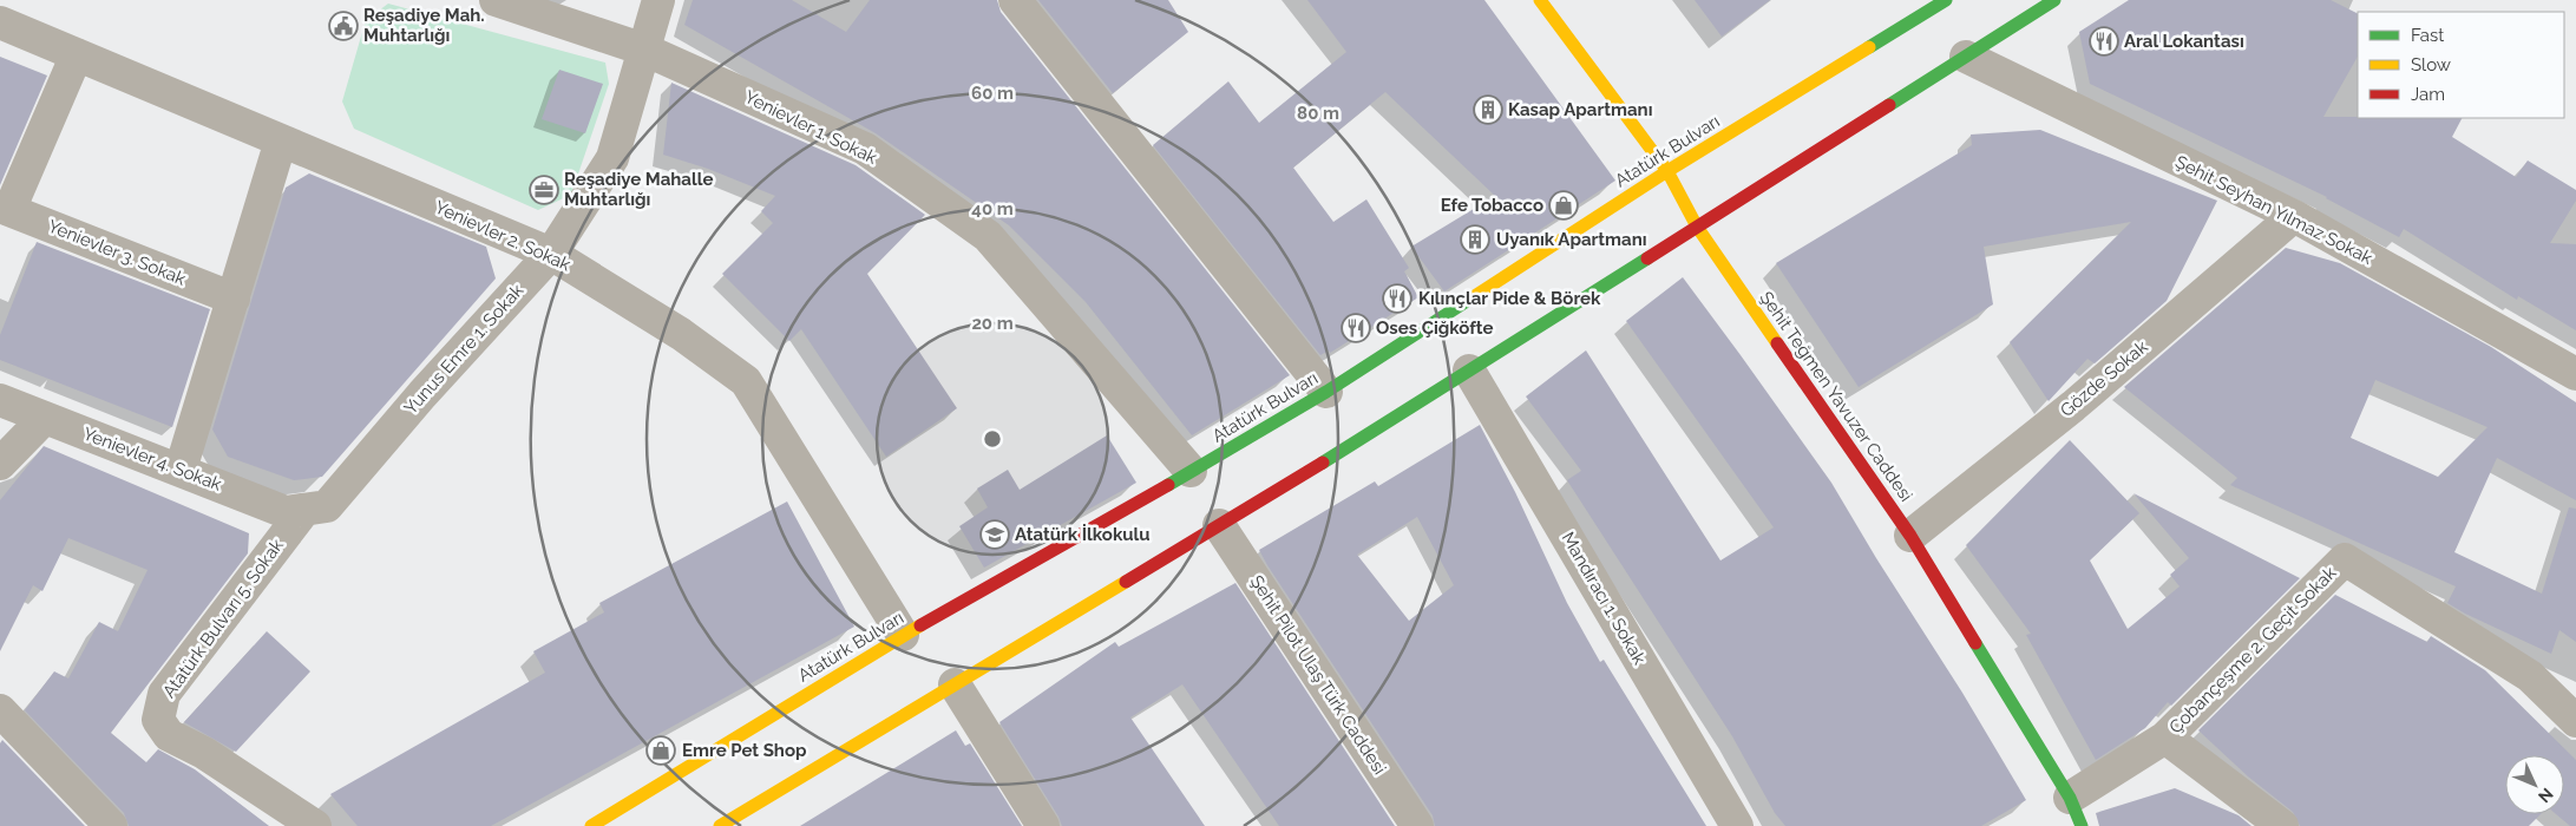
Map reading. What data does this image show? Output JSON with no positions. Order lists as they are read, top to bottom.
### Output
{
  "streets": {
    "main road": ["Atatürk Bulvarı", "Şehit Teğmen Yavuzer Caddesi"],
    "street": [
      "Yenievler 1. Sokak",
      "Şehit Seyhan Yılmaz Sokak",
      "Yenievler 2. Sokak",
      "Yenievler 3. Sokak",
      "Yunus Emre 1. Sokak",
      "Gözde Sokak",
      "Yenievler 4. Sokak",
      "Mandıracı 1. Sokak",
      "Atatürk Bulvarı 5. Sokak",
      "Çobançeşme 2. Geçit Sokak",
      "Şehit Pilot Ulaş Türk Caddesi"
    ]
  },
  "crossings": [
    ["Yenievler 1. Sokak", "Atatürk Bulvarı"],
    ["Yenievler 1. Sokak", "Yunus Emre 1. Sokak"],
    ["Atatürk Bulvarı", "Yenievler 2. Sokak"],
    ["Atatürk Bulvarı", "Şehit Teğmen Yavuzer Caddesi"],
    ["Şehit Seyhan Yılmaz Sokak", "Gözde Sokak"],
    ["Yenievler 2. Sokak", "Yunus Emre 1. Sokak"],
    ["Yunus Emre 1. Sokak", "Yenievler 4. Sokak"],
    ["Yunus Emre 1. Sokak", "Atatürk Bulvarı 5. Sokak"],
    ["Gözde Sokak", "Şehit Teğmen Yavuzer Caddesi"],
    ["Şehit Teğmen Yavuzer Caddesi", "Çobançeşme 2. Geçit Sokak"],
    ["Yenievler 4. Sokak", "Atatürk Bulvarı 5. Sokak"]
  ],
  "places": {
    "public building": ["Reşadiye Mah. Muhtarlığı"],
    "restaurant": ["Aral Lokantası", "Kılınçlar Pide & Börek", "Oses Çiğköfte"],
    "building": ["Kasap Apartmanı", "Uyanık Apartmanı"],
    "office": ["Reşadiye Mahalle Muhtarlığı"],
    "shop": ["Efe Tobacco", "Emre Pet Shop"],
    "school or university": ["Atatürk İlkokulu"]
  },
  "legend": ["Fast", "Slow", "Jam"],
  "north": "bottom right",
  "rings": [
    "60 m",
    "80 m",
    "40 m",
    "20 m"
  ]
}
